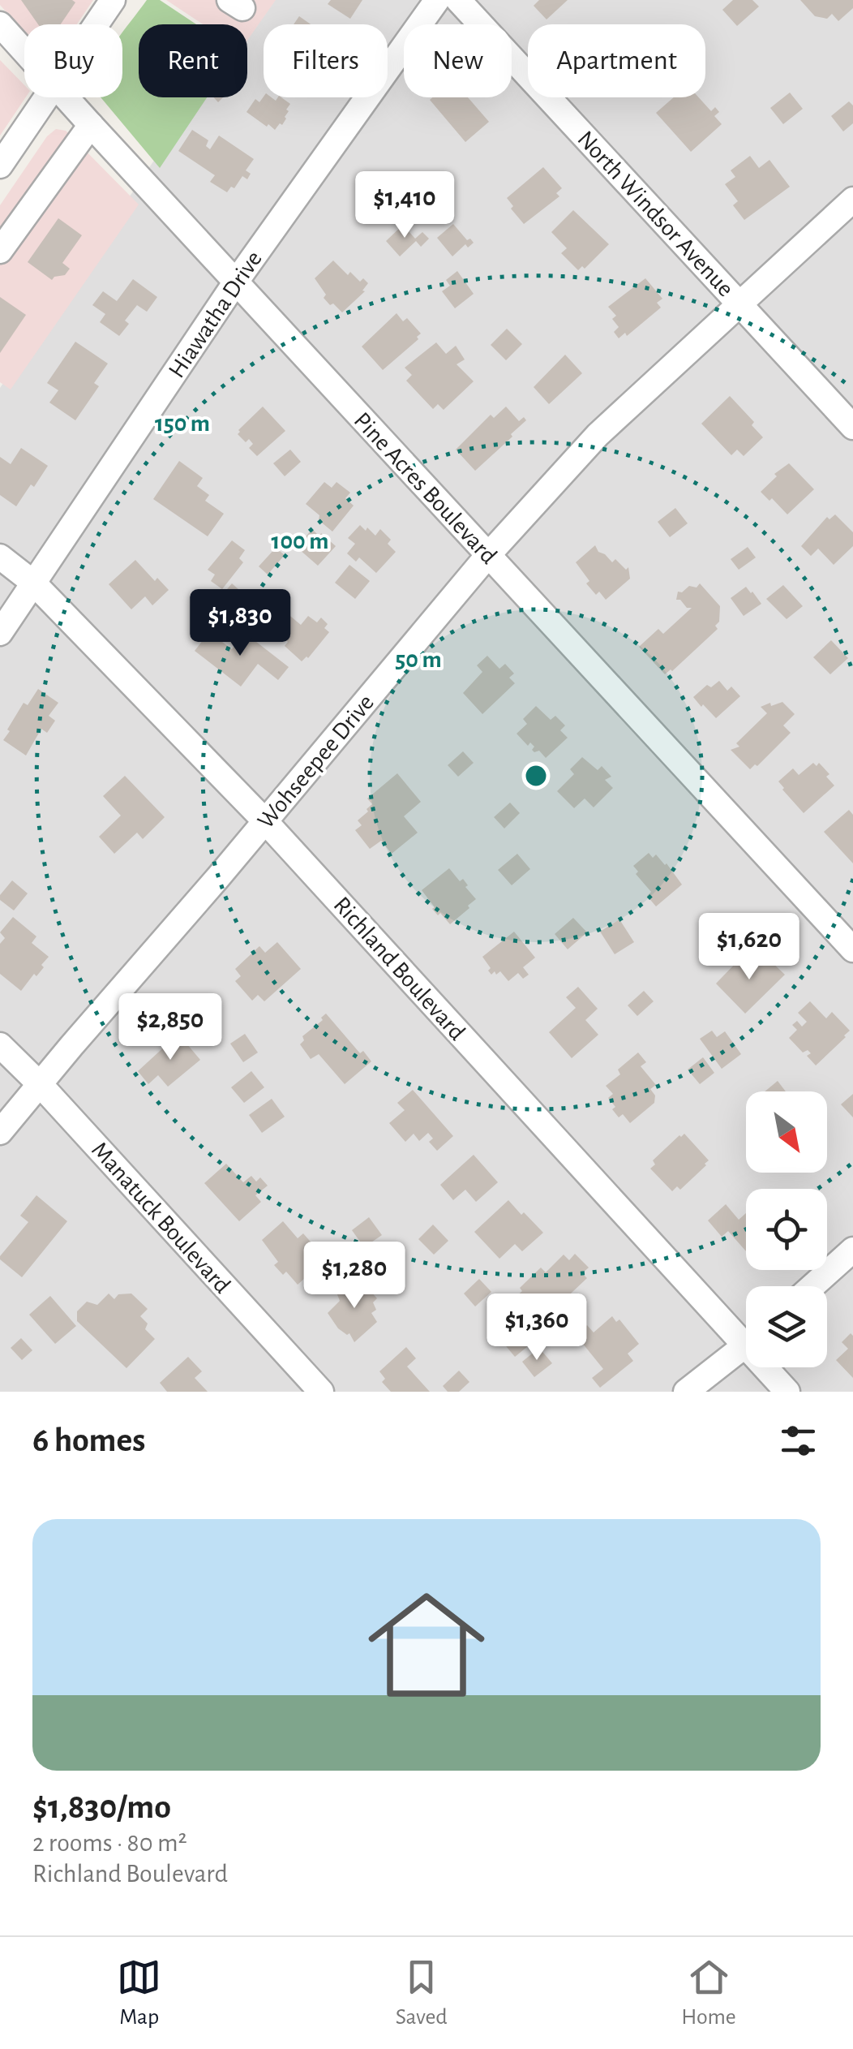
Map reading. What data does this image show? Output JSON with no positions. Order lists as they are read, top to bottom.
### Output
{
  "streets": {
    "street": [
      "North Windsor Avenue",
      "Hiawatha Drive",
      "Pine Acres Boulevard",
      "Wohseepee Drive",
      "Richland Boulevard",
      "Manatuck Boulevard"
    ]
  },
  "crossings": [
    ["North Windsor Avenue", "Wohseepee Drive"],
    ["Hiawatha Drive", "Pine Acres Boulevard"],
    ["Hiawatha Drive", "Richland Boulevard"],
    ["Pine Acres Boulevard", "Wohseepee Drive"],
    ["Wohseepee Drive", "Richland Boulevard"],
    ["Wohseepee Drive", "Manatuck Boulevard"]
  ],
  "north": "bottom right",
  "page": {
    "chip": [
      "Buy",
      "Rent",
      "Filters",
      "New",
      "Apartment"
    ],
    "price": [
      "$1,410",
      "$1,830",
      "$1,620",
      "$2,850",
      "$1,280",
      "$1,360"
    ],
    "heading": "6 homes",
    "list": [
      {
        "name": "$1,830/mo",
        "note": "2 rooms · 80 m² · Richland Boulevard"
      }
    ],
    "tabs": ["Map", "Saved", "Home"]
  },
  "rings": ["150 m", "100 m", "50 m"]
}
